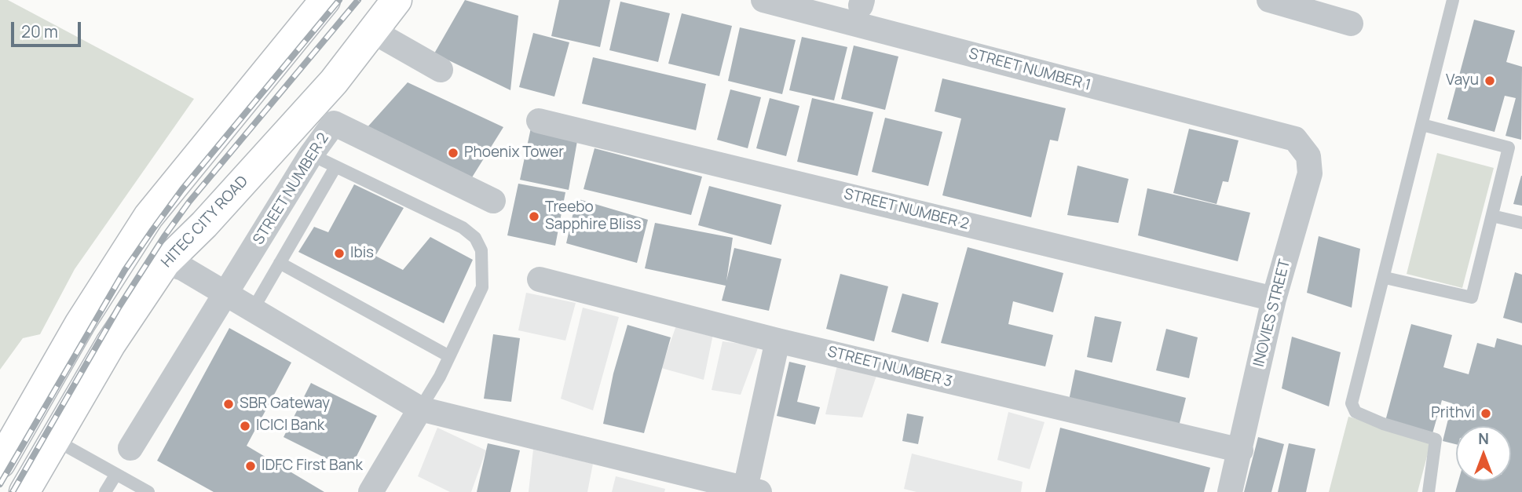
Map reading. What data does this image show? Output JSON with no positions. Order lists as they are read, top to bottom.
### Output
{
  "streets": {
    "main road": ["HITEC CITY ROAD"],
    "street": [
      "STREET NUMBER 1",
      "STREET NUMBER 2",
      "INOVIES STREET",
      "STREET NUMBER 3"
    ]
  },
  "crossings": [
    ["STREET NUMBER 1", "INOVIES STREET"],
    ["STREET NUMBER 2", "INOVIES STREET"],
    ["INOVIES STREET", "STREET NUMBER 3"]
  ],
  "places": [
    "Vayu",
    "Phoenix Tower",
    "Treebo Sapphire Bliss",
    "Ibis",
    "SBR Gateway",
    "Prithvi",
    "ICICI Bank",
    "IDFC First Bank"
  ],
  "scale_bar": "20 m",
  "north": "top"
}
